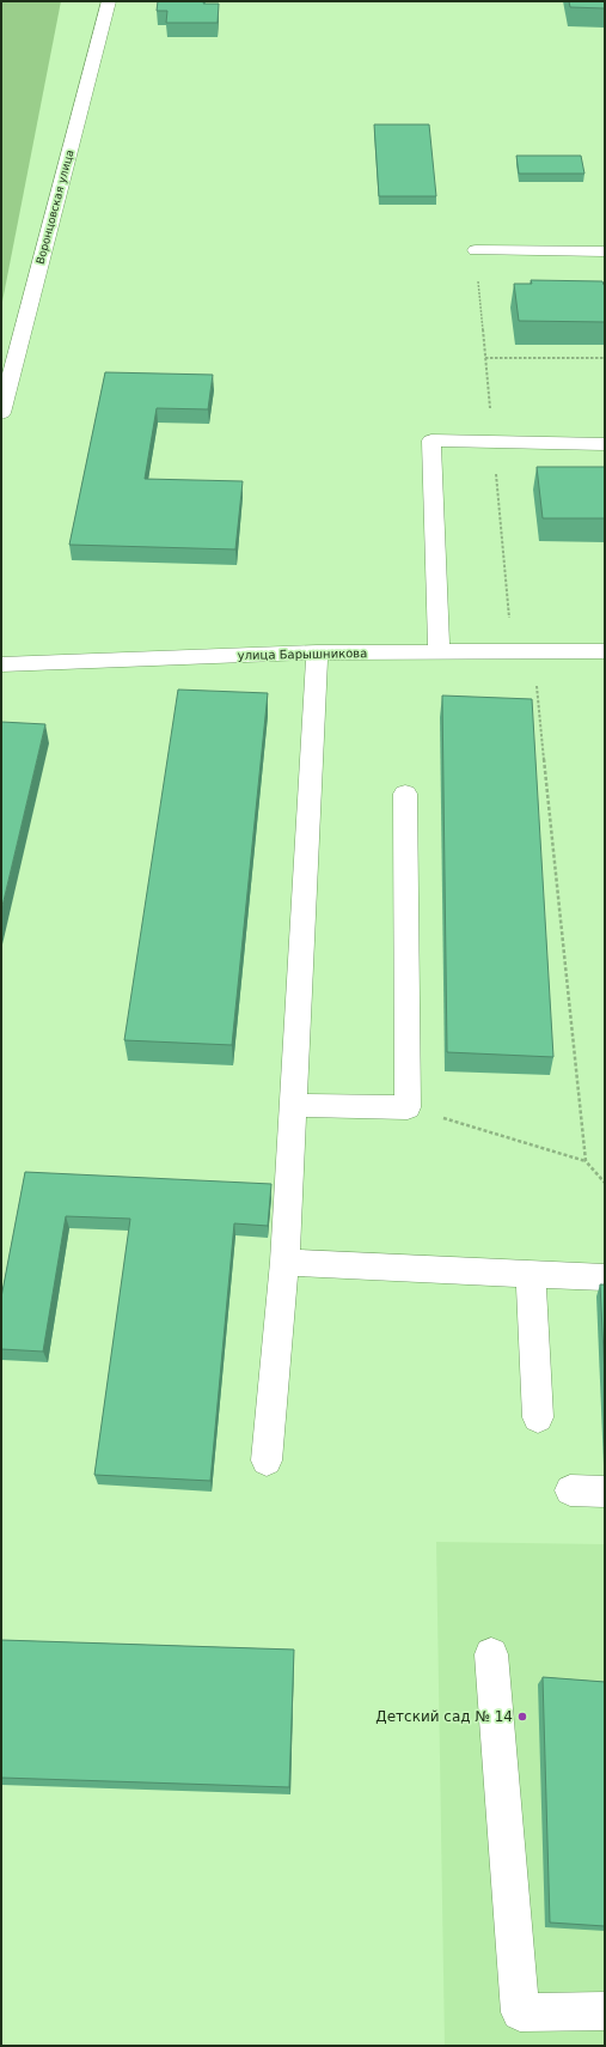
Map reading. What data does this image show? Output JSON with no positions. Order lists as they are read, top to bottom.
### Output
{
  "streets": {
    "street": ["Воронцовская улица", "улица Барышникова"]
  },
  "places": ["Детский сад № 14"]
}
